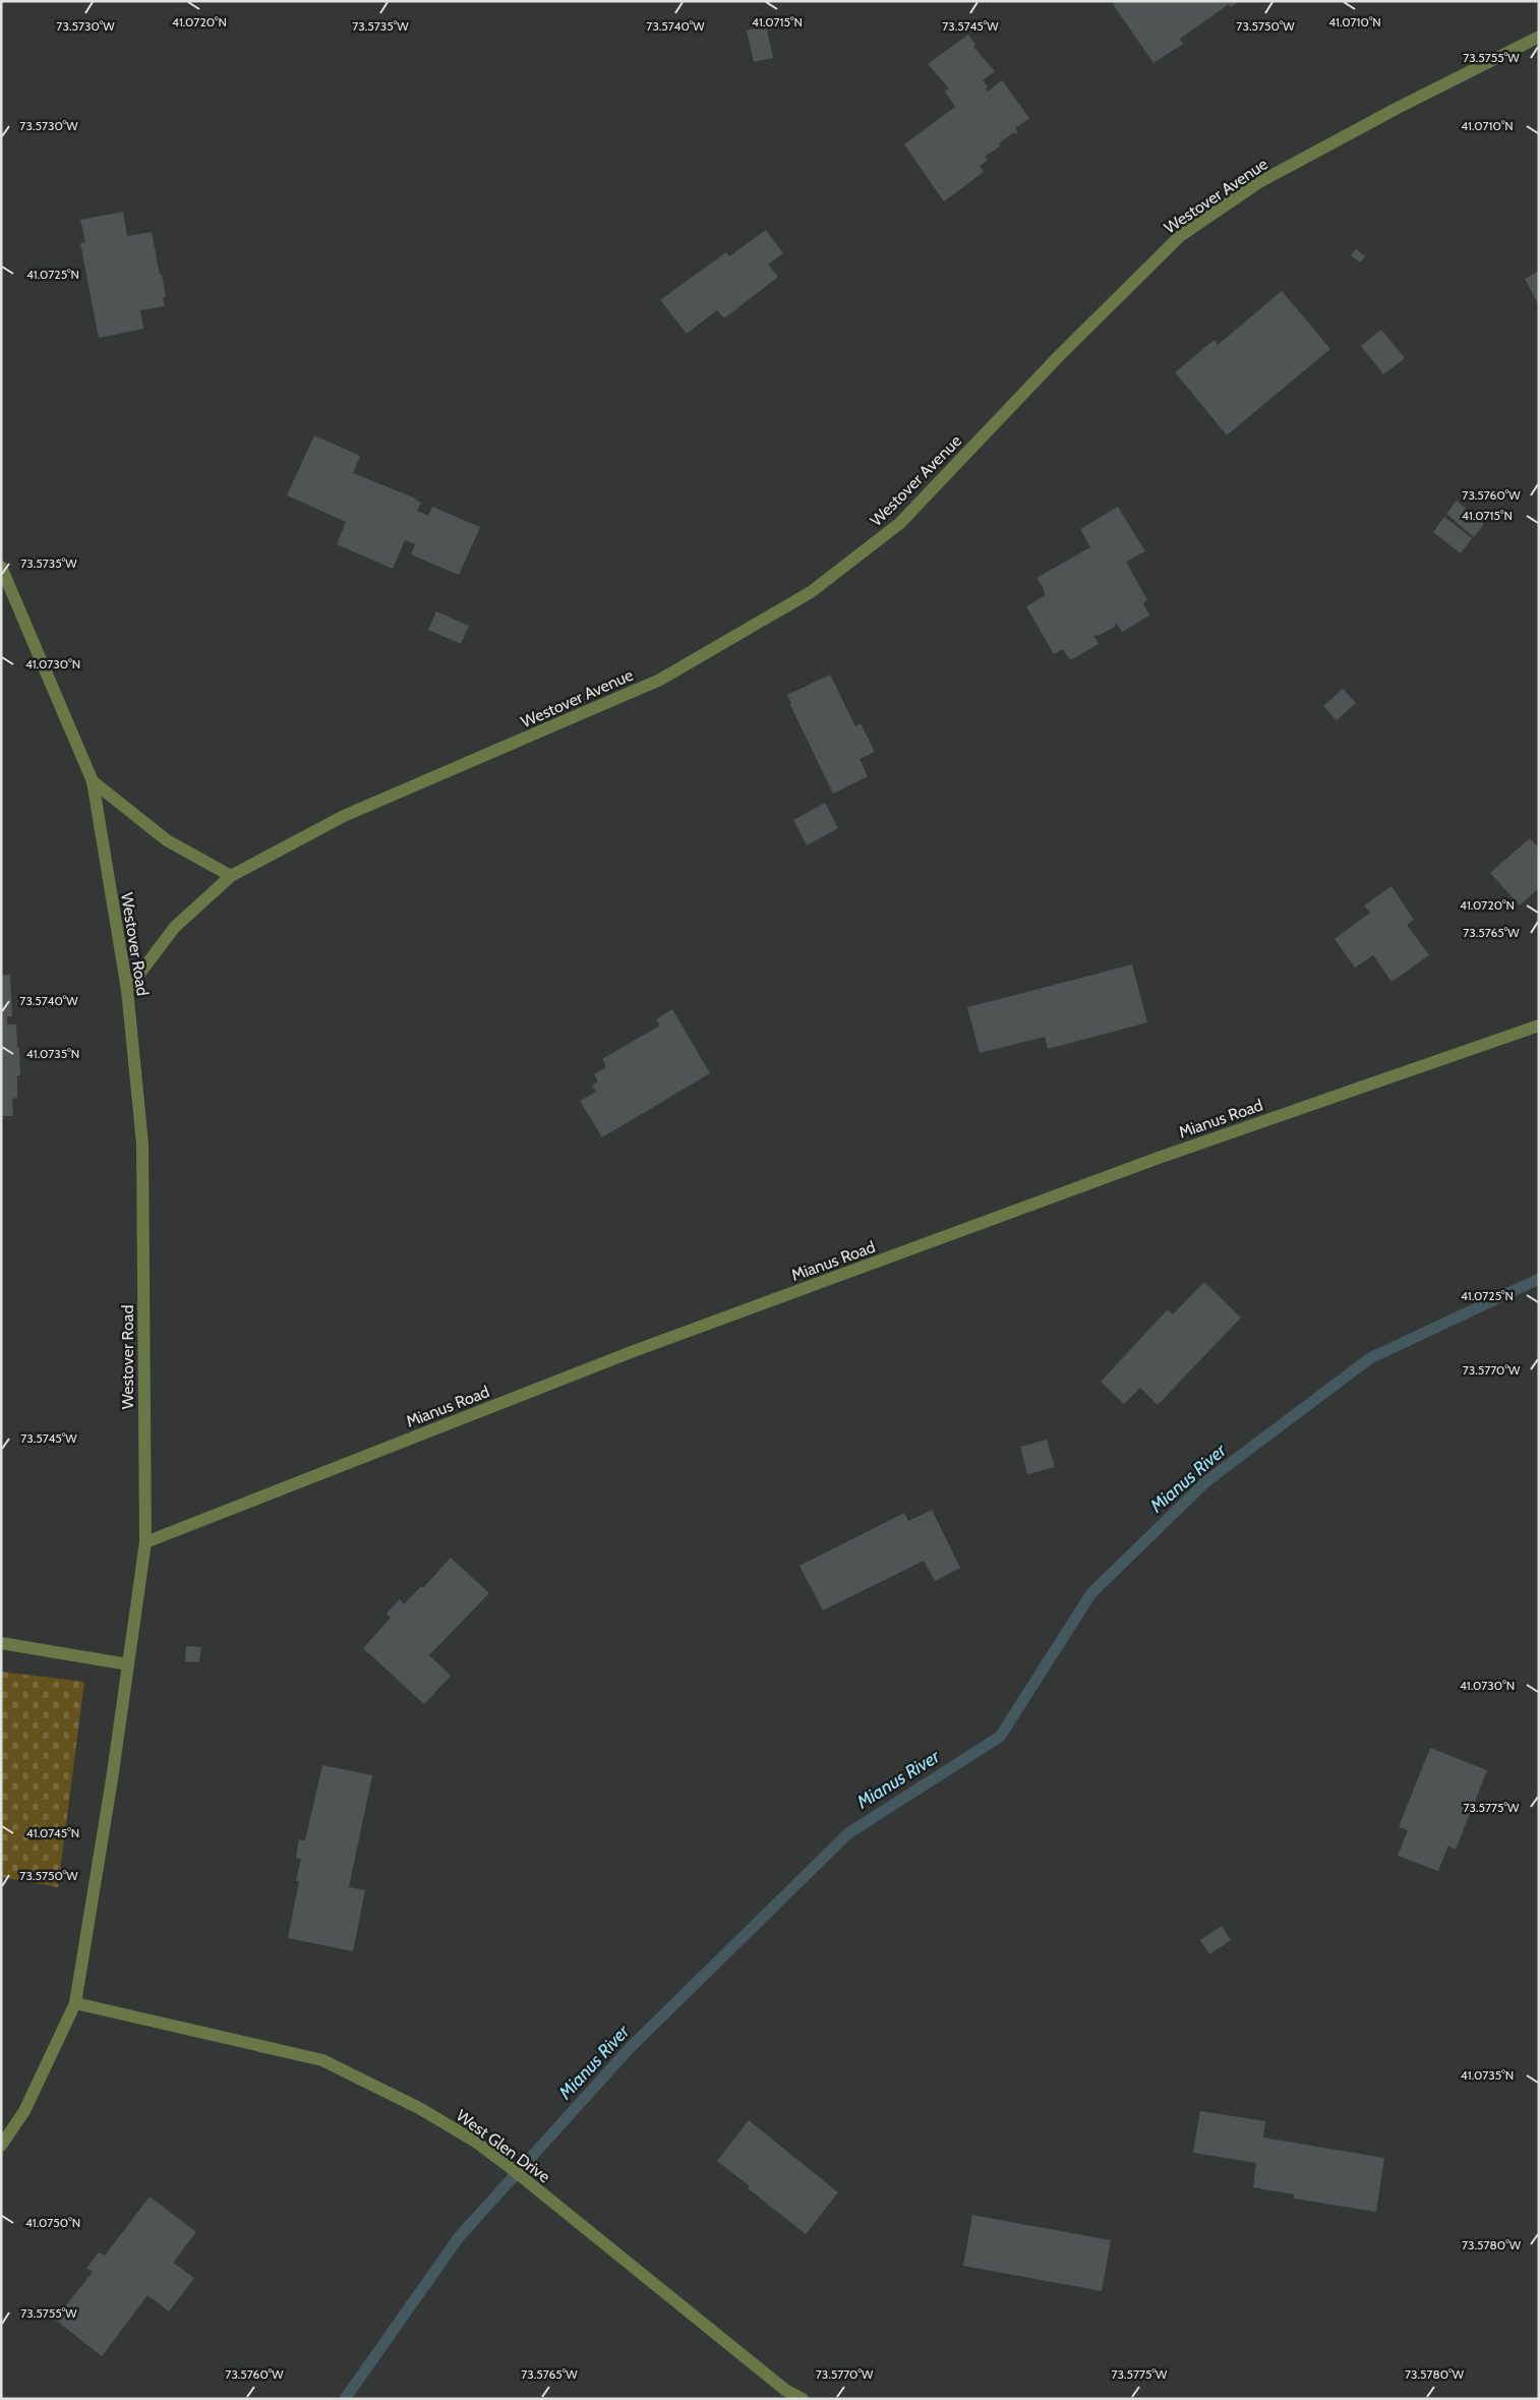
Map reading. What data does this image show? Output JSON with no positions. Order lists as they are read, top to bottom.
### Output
{
  "streets": {
    "street": [
      "Westover Avenue",
      "Westover Road",
      "Mianus Road",
      "West Glen Drive"
    ]
  },
  "crossings": [
    ["Westover Avenue", "Westover Road"],
    ["Westover Road", "Mianus Road"],
    ["Westover Road", "West Glen Drive"]
  ],
  "water": ["Mianus River"],
  "coordinates": [
    "41.0720°N",
    "41.0715°N",
    "41.0710°N",
    "73.5730°W",
    "73.5735°W",
    "73.5740°W",
    "73.5745°W",
    "73.5750°W",
    "73.5755°W",
    "41.0725°N",
    "73.5760°W",
    "41.0730°N",
    "73.5765°W",
    "41.0735°N",
    "73.5770°W",
    "73.5775°W",
    "41.0745°N",
    "41.0750°N",
    "73.5780°W"
  ]
}
